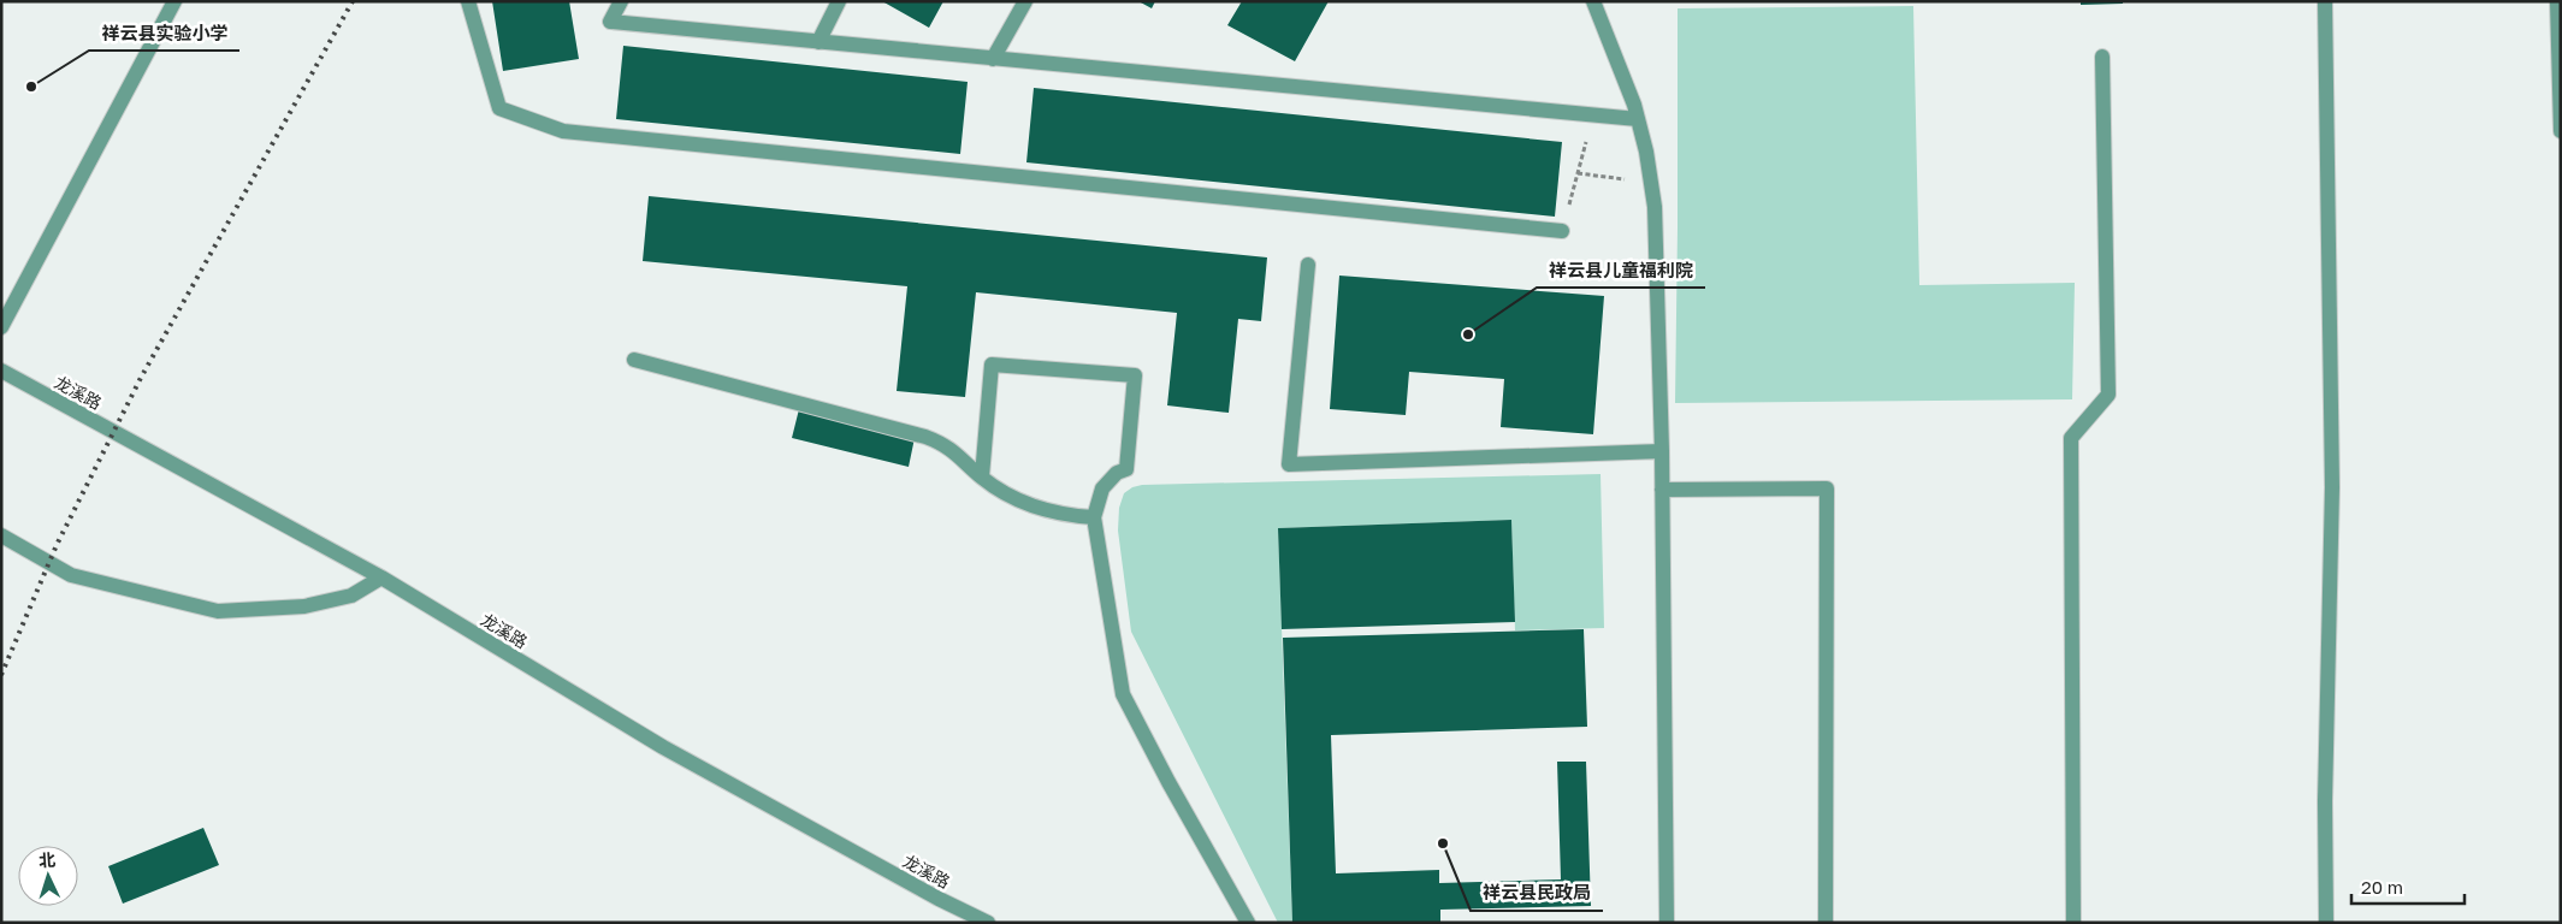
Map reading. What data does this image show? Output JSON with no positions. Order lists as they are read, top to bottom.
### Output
{
  "streets": {
    "street": ["龙溪路"]
  },
  "places": ["祥云县实验小学", "祥云县儿童福利院", "祥云县民政局"],
  "scale_bar": "20 m",
  "north": "top"
}
